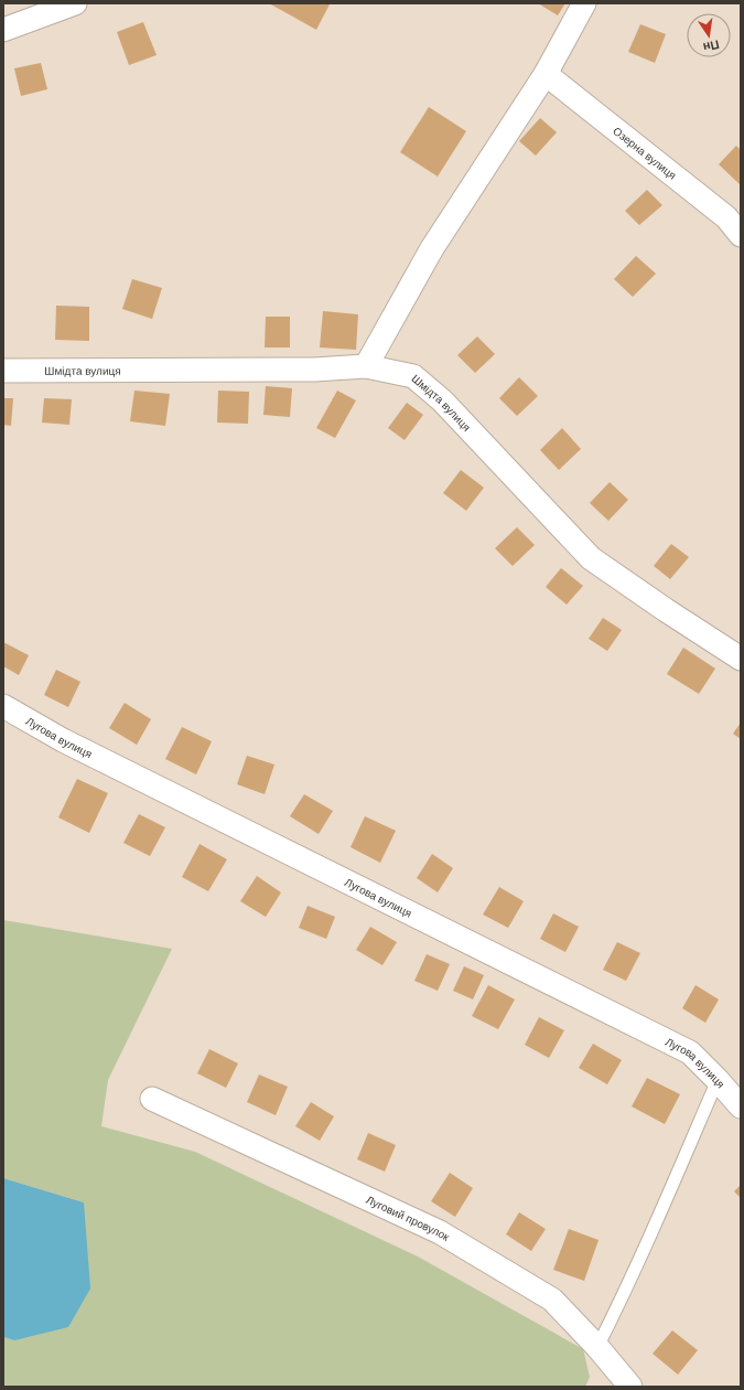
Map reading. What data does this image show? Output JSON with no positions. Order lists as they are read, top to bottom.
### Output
{
  "streets": {
    "street": [
      "Озерна вулиця",
      "Шмідта вулиця",
      "Лугова вулиця",
      "Луговий провулок"
    ]
  },
  "north": "bottom"
}
